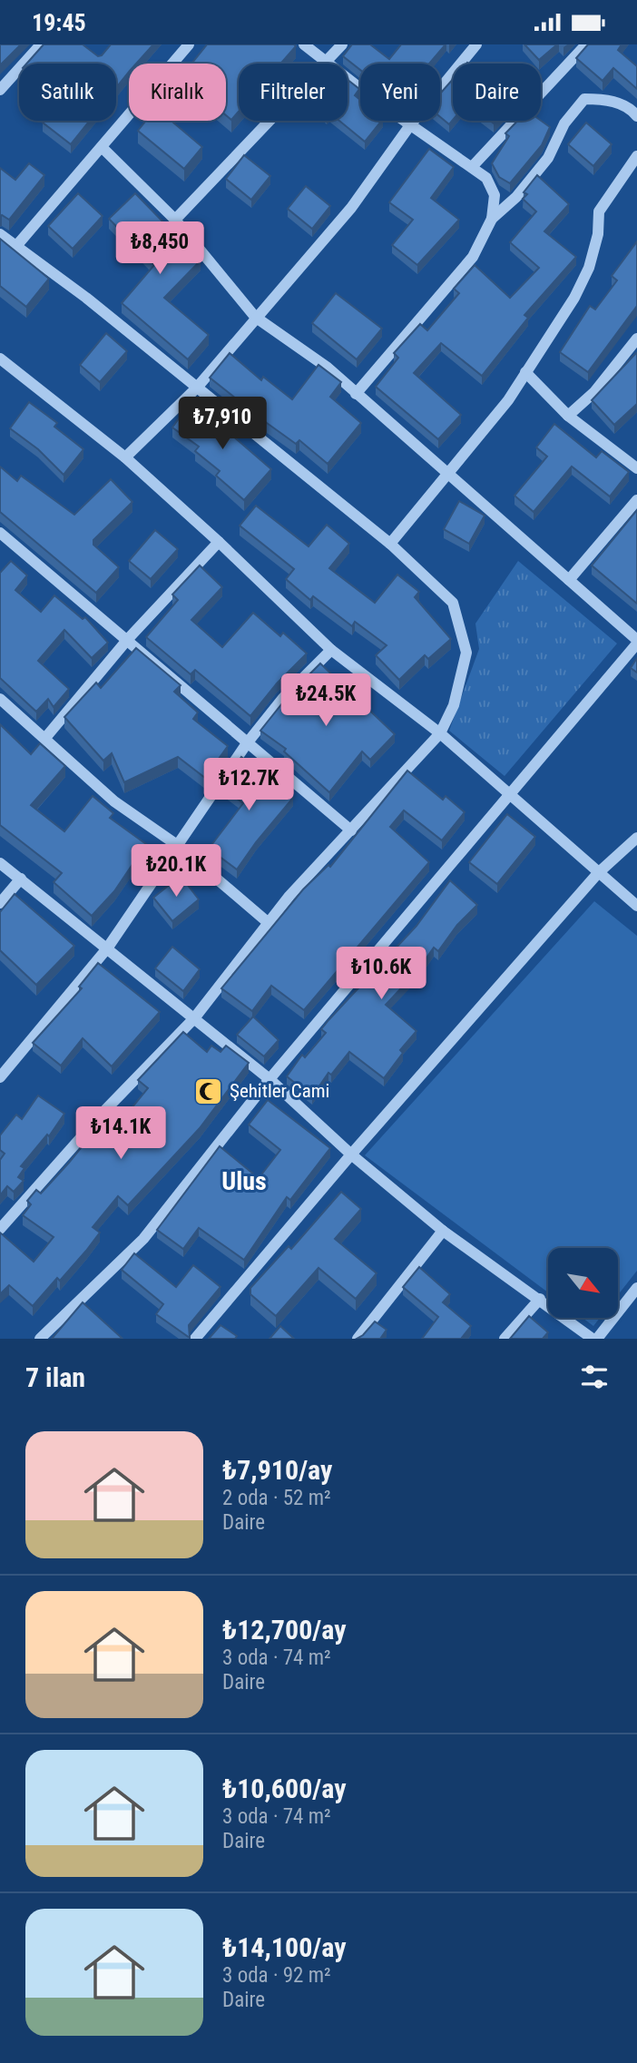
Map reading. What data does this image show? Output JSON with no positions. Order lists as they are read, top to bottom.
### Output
{
  "districts": ["Ulus"],
  "places": {
    "mosque": ["Şehitler Cami"]
  },
  "north": "bottom right",
  "page": {
    "status": "19:45",
    "chip": [
      "Satılık",
      "Kiralık",
      "Filtreler",
      "Yeni",
      "Daire"
    ],
    "price": [
      "₺8,450",
      "₺7,910",
      "₺24.5K",
      "₺12.7K",
      "₺20.1K",
      "₺10.6K",
      "₺14.1K"
    ],
    "heading": "7 ilan",
    "list": [
      {
        "name": "₺7,910/ay",
        "note": "2 oda · 52 m² · Daire"
      },
      {
        "name": "₺12,700/ay",
        "note": "3 oda · 74 m² · Daire"
      },
      {
        "name": "₺10,600/ay",
        "note": "3 oda · 74 m² · Daire"
      },
      {
        "name": "₺14,100/ay",
        "note": "3 oda · 92 m² · Daire"
      }
    ]
  }
}
